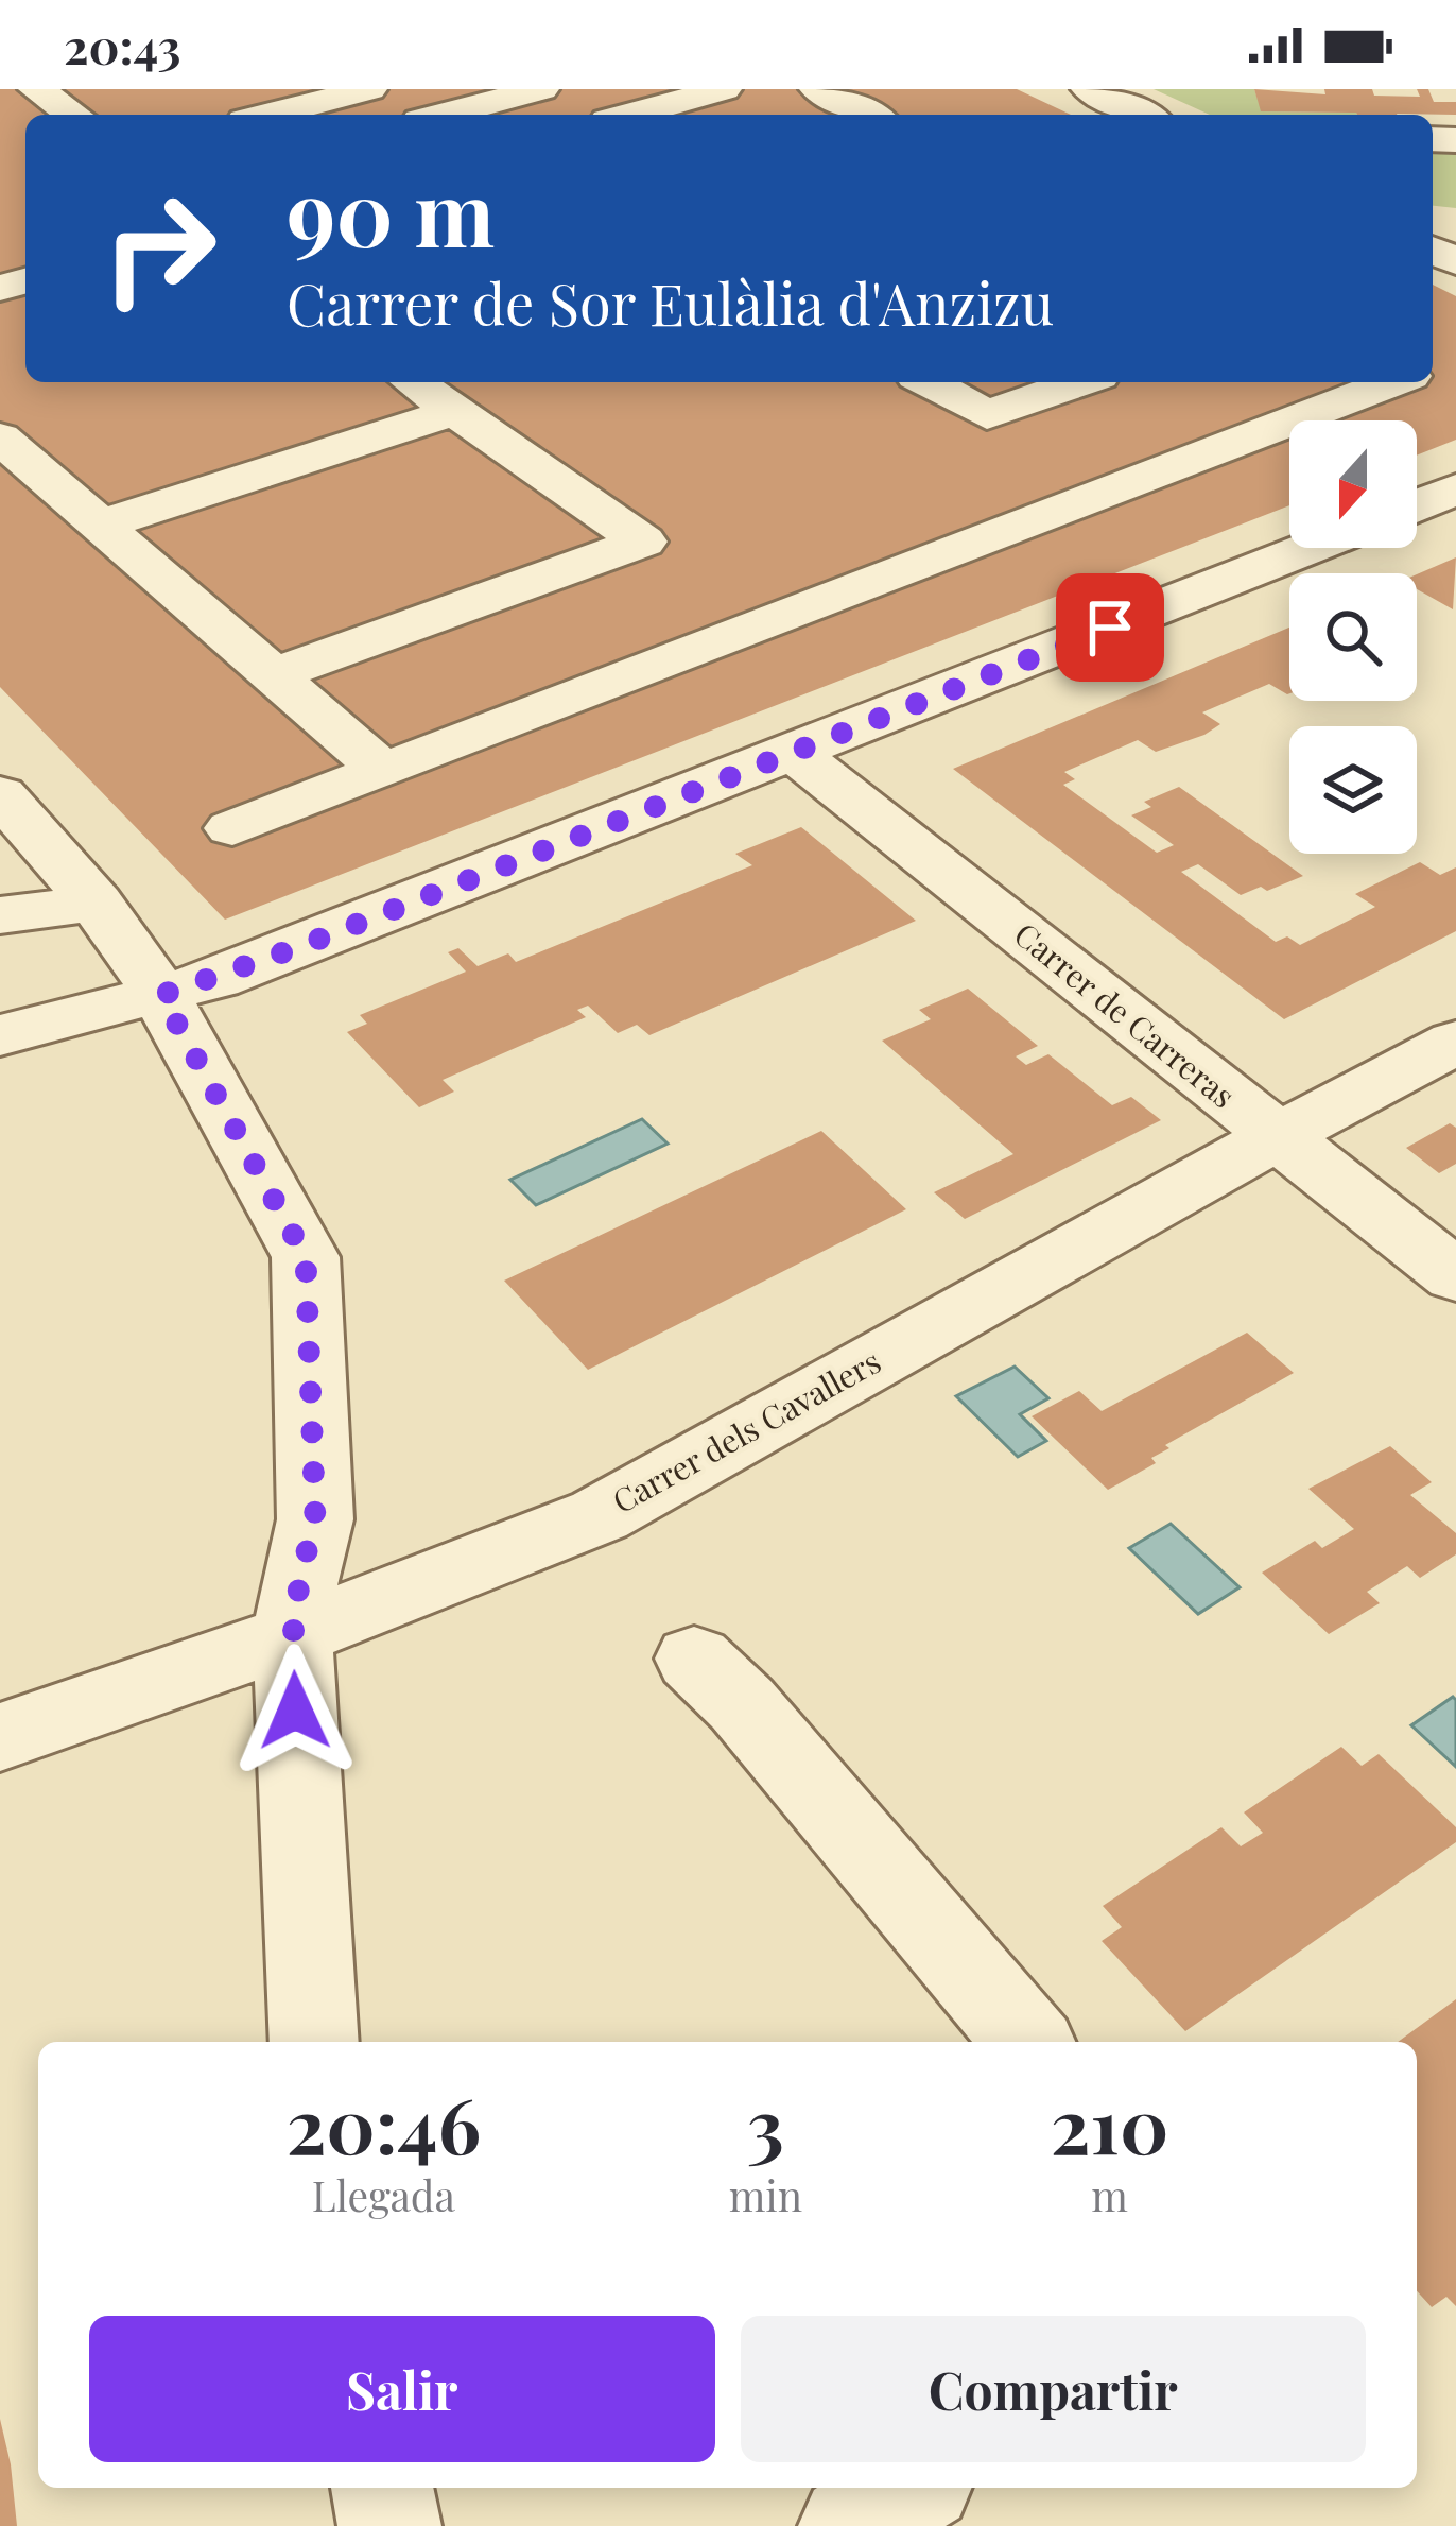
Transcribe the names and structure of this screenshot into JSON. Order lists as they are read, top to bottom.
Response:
{
  "streets": {
    "street": ["Carrer de Carreras", "Carrer dels Cavallers"]
  },
  "crossings": [
    ["Carrer de Carreras", "Carrer dels Cavallers"]
  ],
  "north": "bottom",
  "page": {
    "status": "20:43",
    "turn": ["90 m", "Carrer de Sor Eulàlia d'Anzizu"],
    "eta": [
      "20:46",
      "Llegada",
      "3",
      "min",
      "210",
      "m"
    ],
    "buttons": ["Salir", "Compartir"]
  }
}
